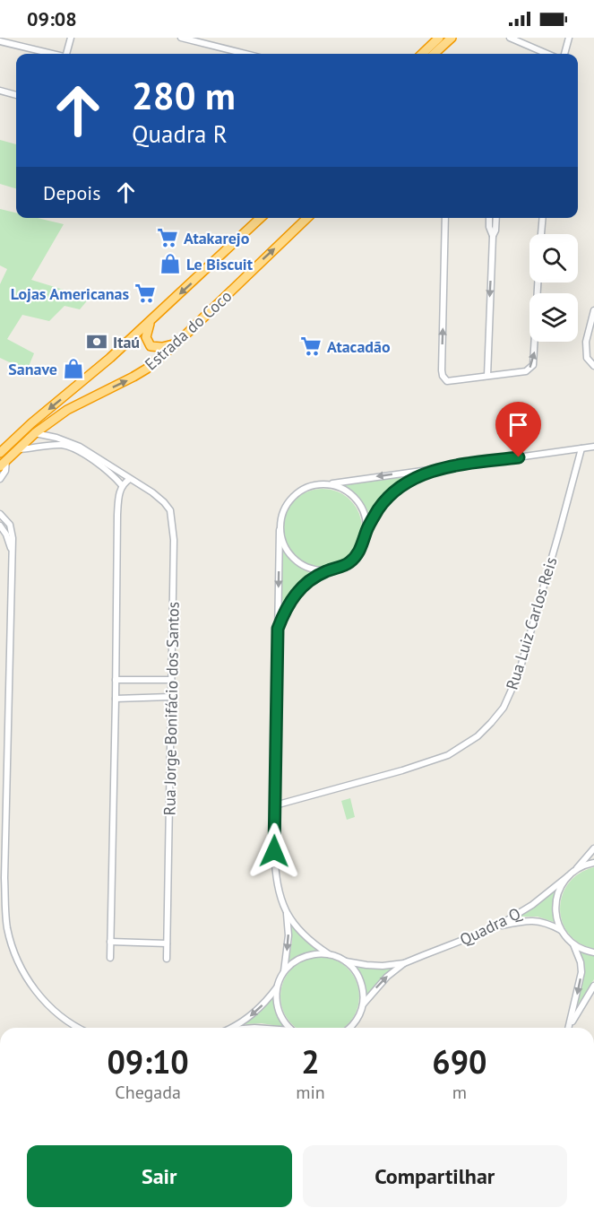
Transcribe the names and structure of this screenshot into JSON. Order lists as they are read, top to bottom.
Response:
{
  "streets": {
    "highway": ["Estrada do Coco"],
    "street": ["Rua Luiz Carlos Reis", "Rua Jorge Bonifácio dos Santos", "Quadra Q"]
  },
  "places": {
    "supermarket": ["Atakarejo", "Lojas Americanas", "Atacadão"],
    "shop": ["Le Biscuit", "Sanave"],
    "bank": ["Itaú"]
  },
  "page": {
    "status": "09:08",
    "turn": ["280 m", "Quadra R"],
    "then": "Depois",
    "eta": [
      "09:10",
      "Chegada",
      "2",
      "min",
      "690",
      "m"
    ],
    "buttons": ["Sair", "Compartilhar"]
  }
}
